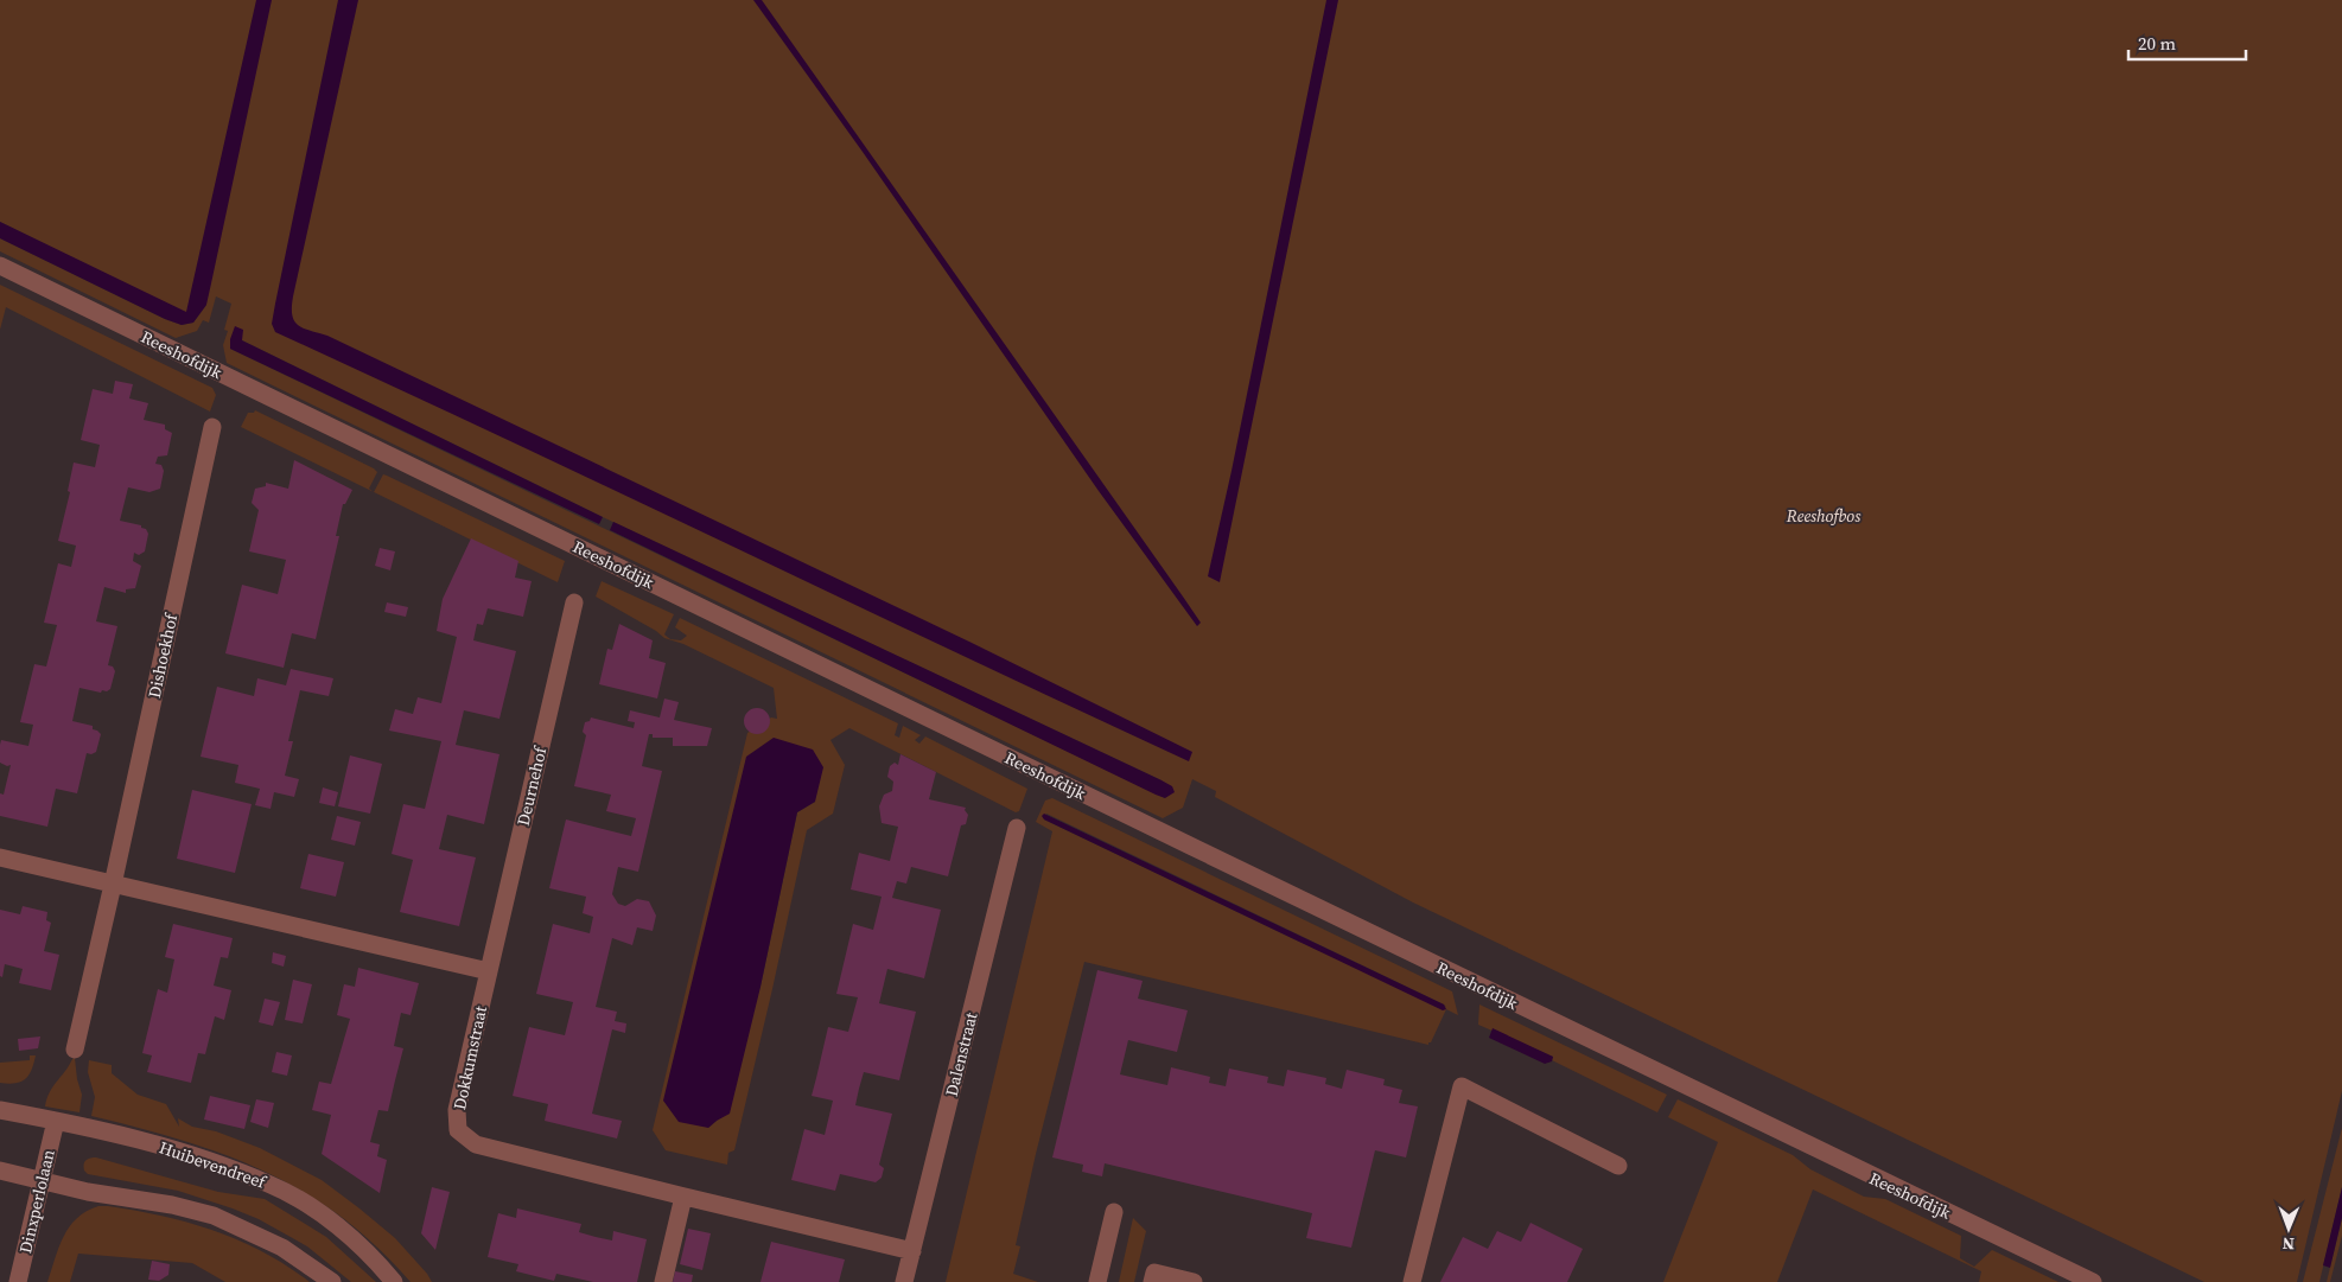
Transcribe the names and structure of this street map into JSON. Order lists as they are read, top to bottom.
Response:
{
  "streets": {
    "street": [
      "Reeshofdijk",
      "Dishoekhof",
      "Deurnehof",
      "Dalenstraat",
      "Dokkumstraat",
      "Huibevendreef",
      "Dinxperlolaan"
    ]
  },
  "crossings": [
    ["Deurnehof", "Dokkumstraat"],
    ["Dalenstraat", "Dokkumstraat"],
    ["Huibevendreef", "Dinxperlolaan"]
  ],
  "parks": ["Reeshofbos"],
  "scale_bar": "20 m",
  "north": "bottom"
}
